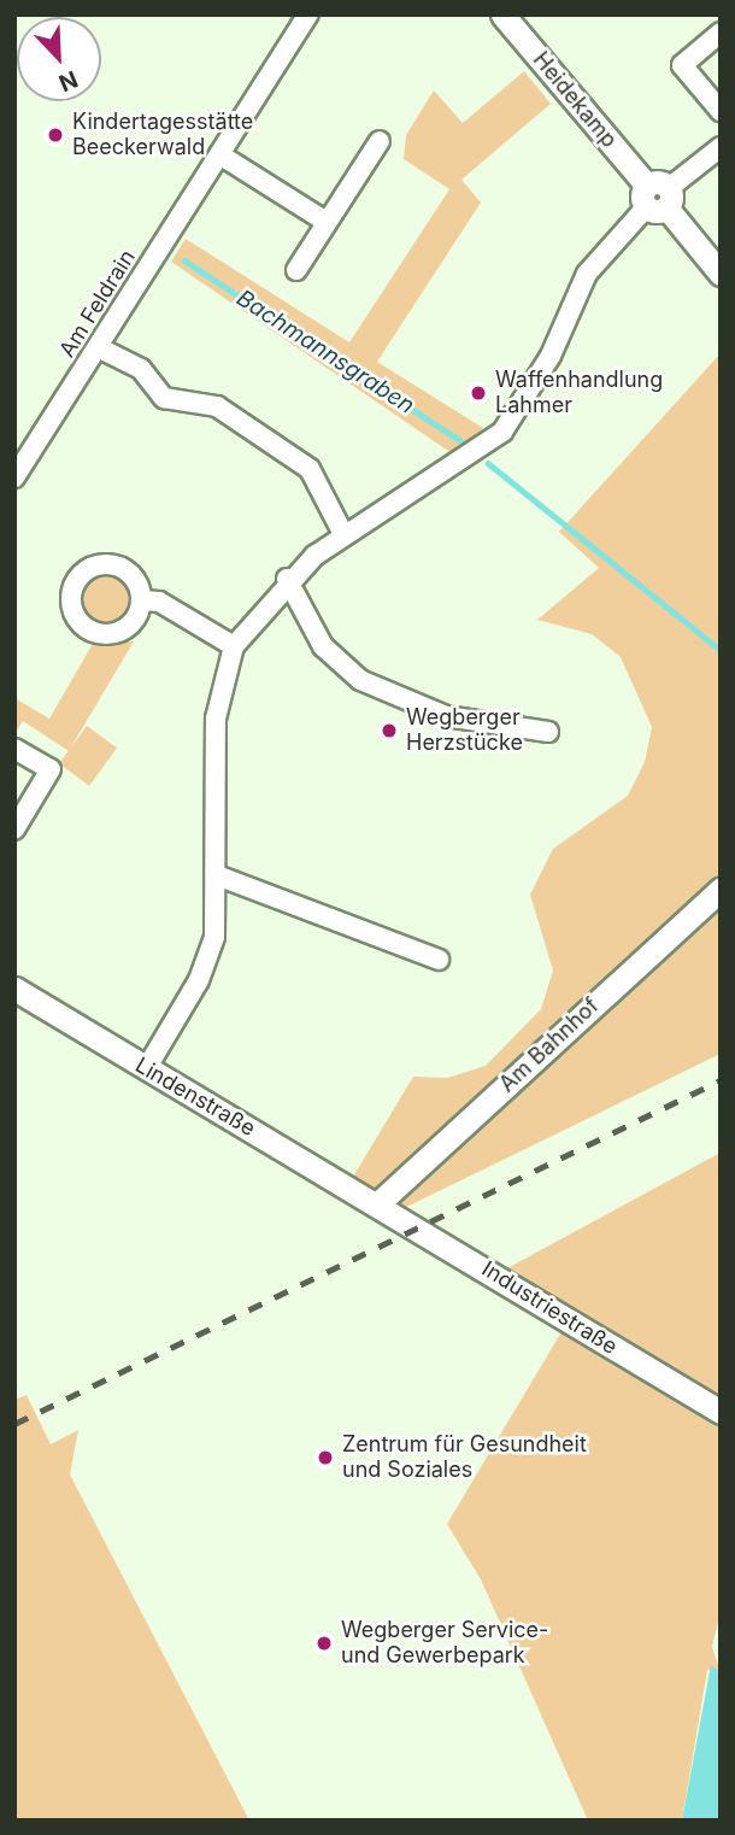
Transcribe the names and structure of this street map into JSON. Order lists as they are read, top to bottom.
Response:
{
  "streets": {
    "street": [
      "Heidekamp",
      "Am Feldrain",
      "Am Bahnhof",
      "Lindenstraße",
      "Industriestraße"
    ]
  },
  "crossings": [
    ["Am Bahnhof", "Lindenstraße"],
    ["Am Bahnhof", "Industriestraße"],
    ["Lindenstraße", "Industriestraße"]
  ],
  "water": ["Bachmannsgraben"],
  "places": [
    "Kindertagesstätte Beeckerwald",
    "Waffenhandlung Lahmer",
    "Wegberger Herzstücke",
    "Zentrum für Gesundheit und Soziales",
    "Wegberger Service- und Gewerbepark"
  ],
  "north": "bottom right"
}
